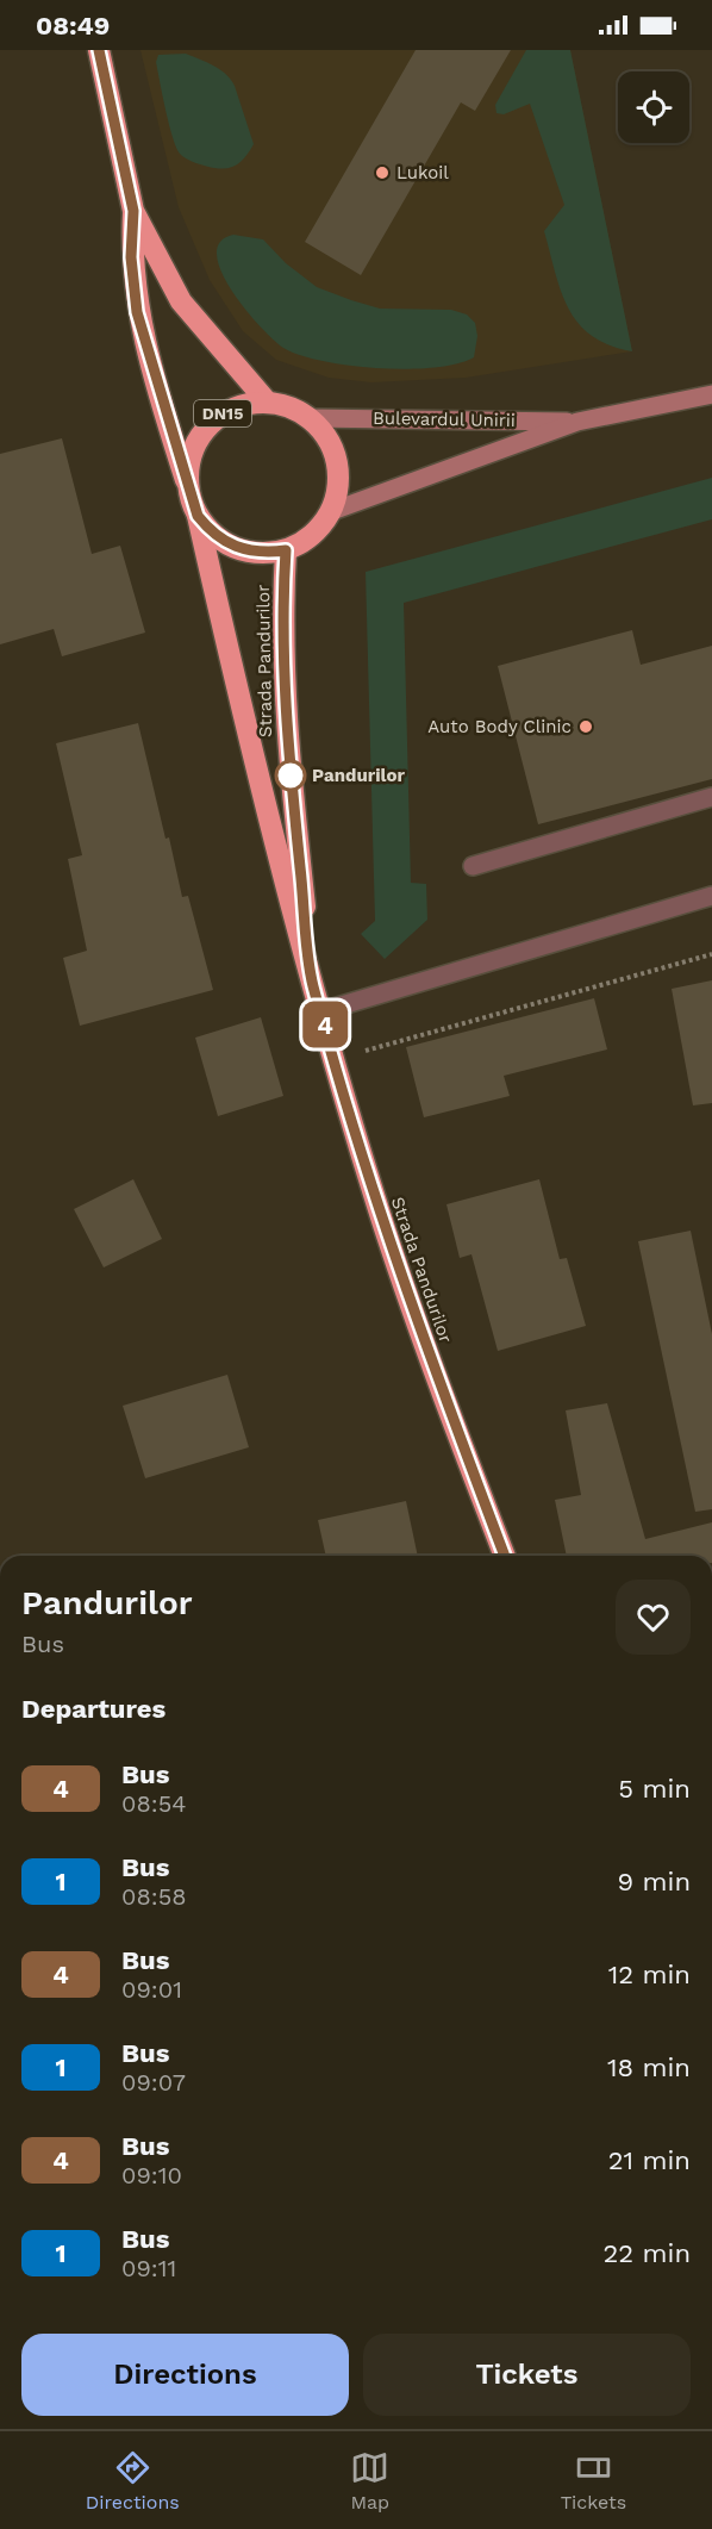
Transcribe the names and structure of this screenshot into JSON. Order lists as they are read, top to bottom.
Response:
{
  "streets": {
    "highway": ["DN15", "Strada Pandurilor"],
    "main road": ["Bulevardul Unirii"]
  },
  "crossings": [
    ["DN15", "Bulevardul Unirii"],
    ["DN15", "Strada Pandurilor"],
    ["Bulevardul Unirii", "Strada Pandurilor"]
  ],
  "places": ["Lukoil", "Auto Body Clinic", "Pandurilor"],
  "lines": ["bus line 4"],
  "page": {
    "status": "08:49",
    "on_map": "4",
    "heading": [
      ["Pandurilor", "Bus"],
      "Departures"
    ],
    "list": [
      {
        "mark": "4",
        "name": "Bus",
        "note": "08:54",
        "value": "5 min"
      },
      {
        "mark": "1",
        "name": "Bus",
        "note": "08:58",
        "value": "9 min"
      },
      {
        "mark": "4",
        "name": "Bus",
        "note": "09:01",
        "value": "12 min"
      },
      {
        "mark": "1",
        "name": "Bus",
        "note": "09:07",
        "value": "18 min"
      },
      {
        "mark": "4",
        "name": "Bus",
        "note": "09:10",
        "value": "21 min"
      },
      {
        "mark": "1",
        "name": "Bus",
        "note": "09:11",
        "value": "22 min"
      }
    ],
    "buttons": ["Directions", "Tickets"],
    "tabs": ["Directions", "Map", "Tickets"]
  }
}
